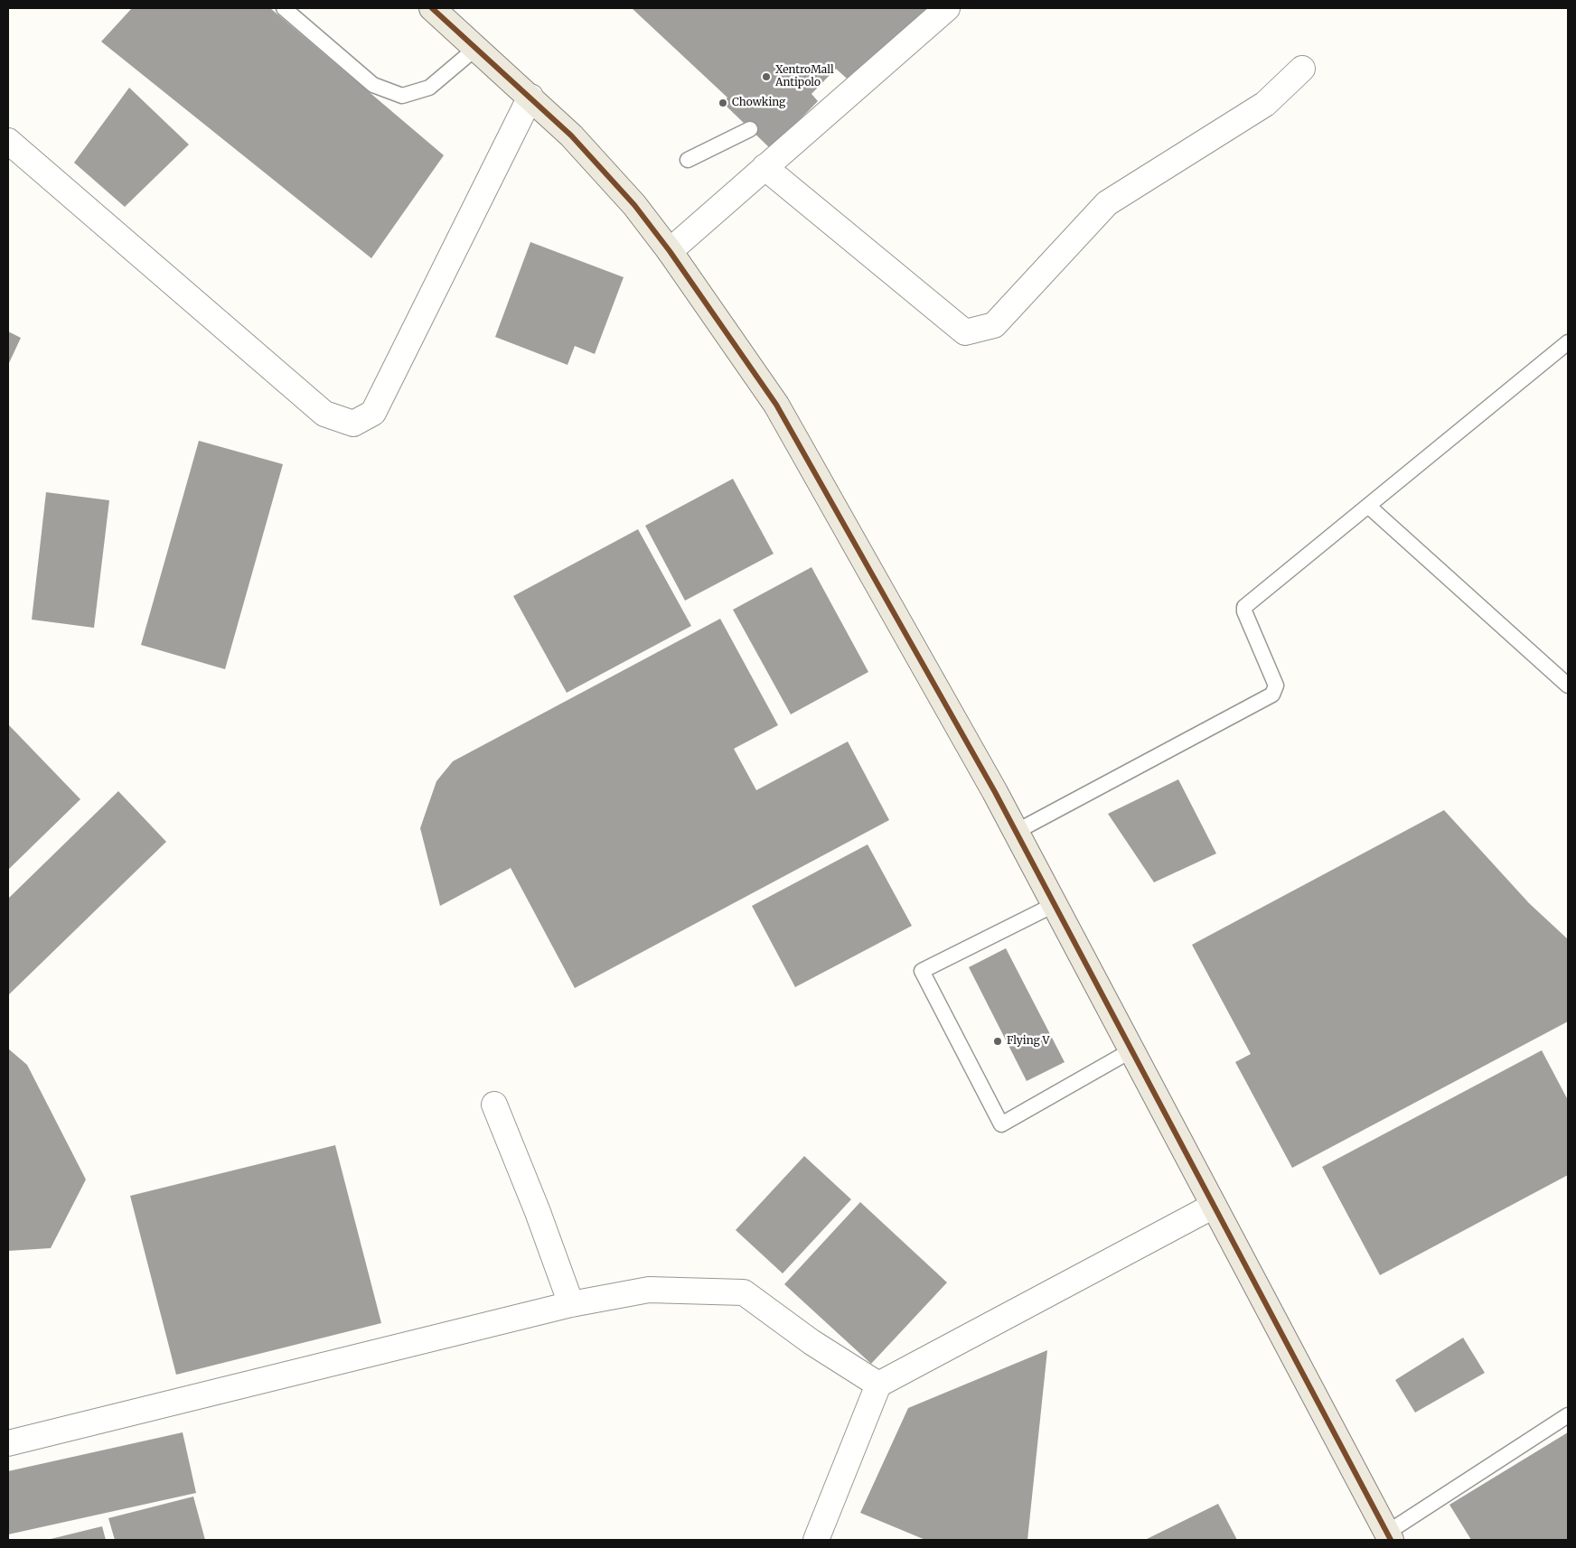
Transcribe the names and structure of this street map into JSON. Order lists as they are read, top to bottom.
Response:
{
  "places": ["XentroMall Antipolo", "Chowking", "Flying V"]
}
